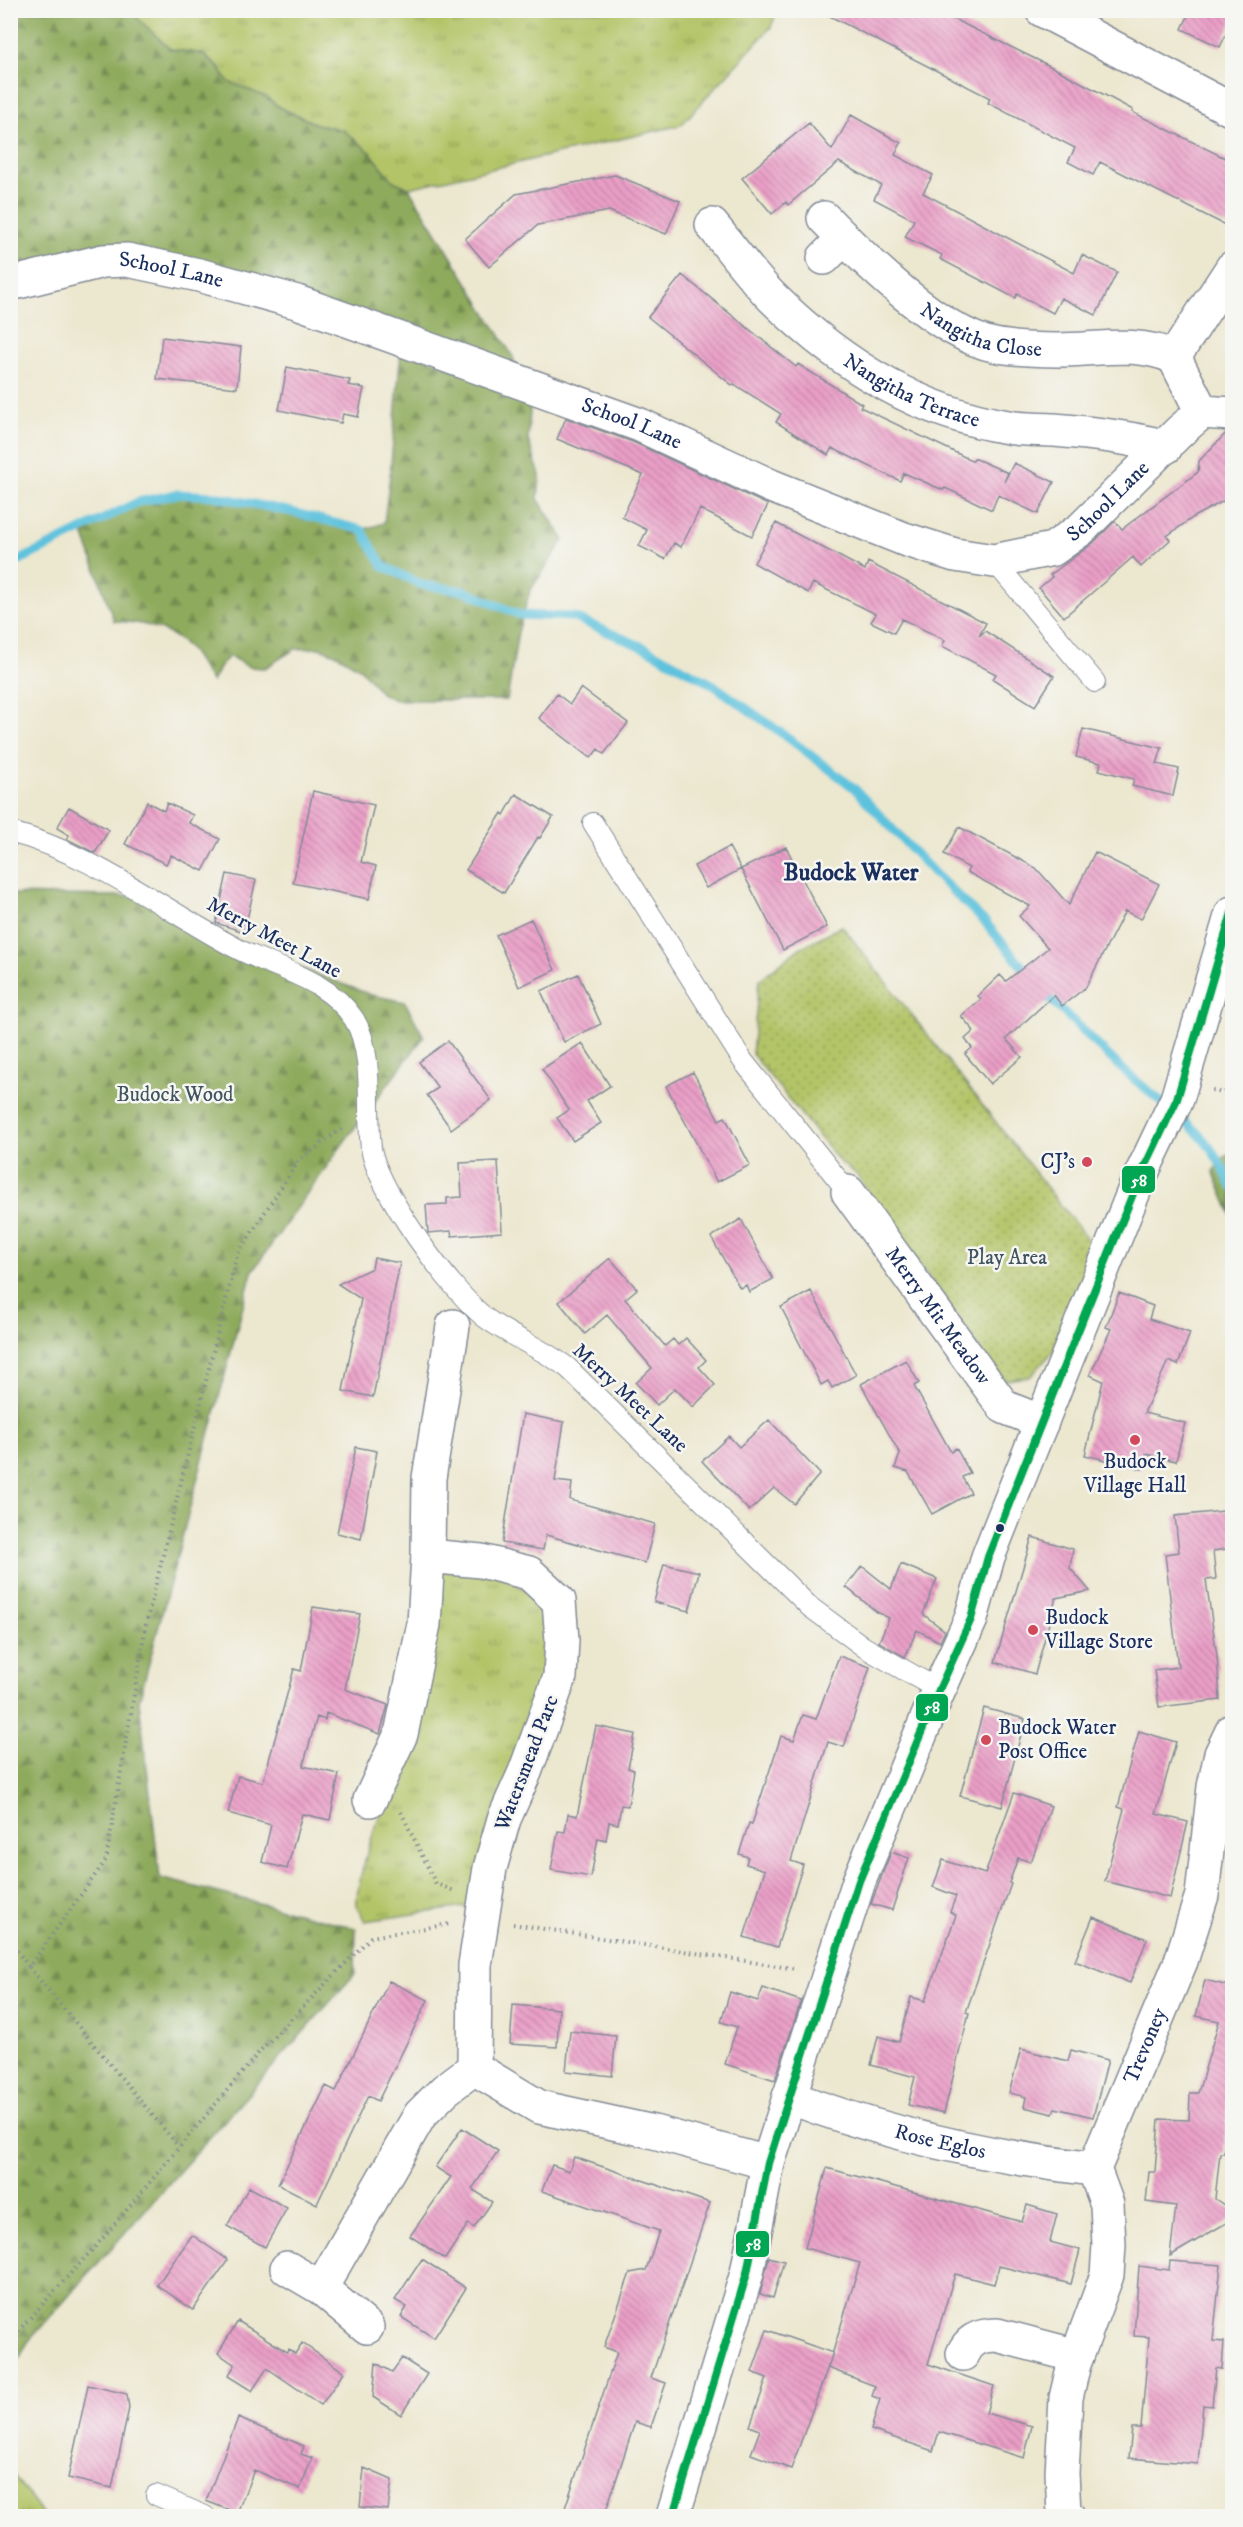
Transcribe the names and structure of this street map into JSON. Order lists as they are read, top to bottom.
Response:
{
  "streets": {
    "street": [
      "School Lane",
      "Nangitha Close",
      "Nangitha Terrace",
      "Merry Mit Meadow",
      "Watersmead Parc",
      "Trevoney",
      "Rose Eglos"
    ],
    "lane": ["Merry Meet Lane"]
  },
  "crossings": [
    ["School Lane", "Nangitha Terrace"],
    ["Trevoney", "Rose Eglos"]
  ],
  "districts": ["Budock Water"],
  "parks": ["Budock Wood", "Play Area"],
  "places": [
    "CJ's",
    "Budock Village Hall",
    "Budock Village Store",
    "Budock Water Post Office"
  ],
  "lines": ["transit line 58"]
}
